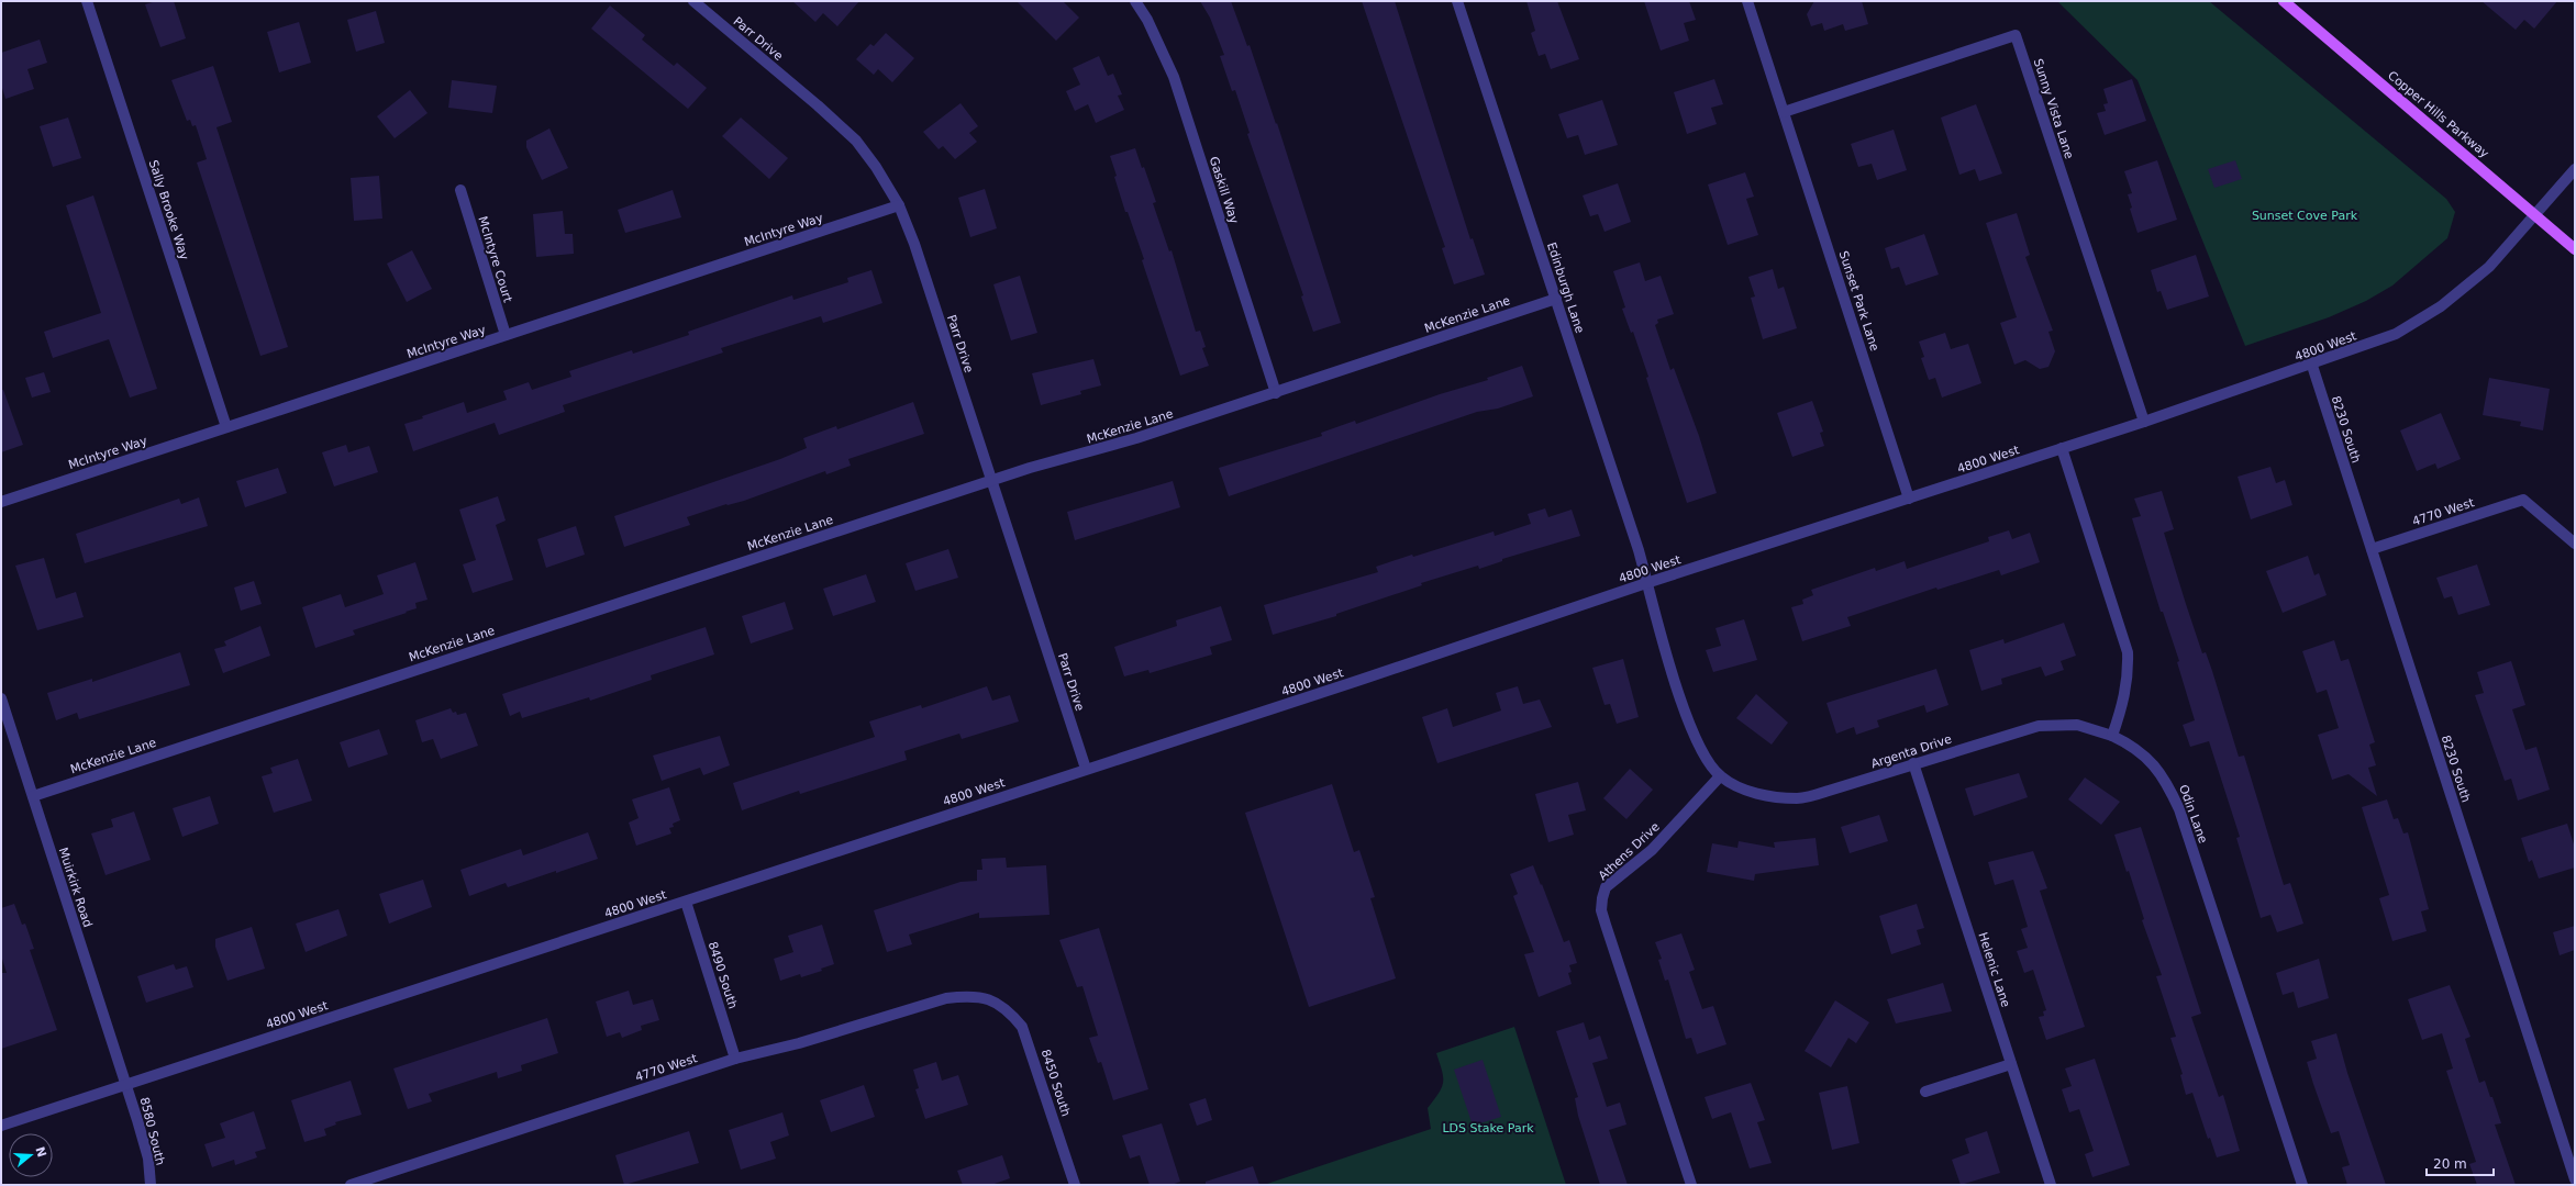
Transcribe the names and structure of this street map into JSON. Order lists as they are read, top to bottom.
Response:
{
  "streets": {
    "main road": ["Copper Hills Parkway"],
    "street": [
      "Parr Drive",
      "Sunny Vista Lane",
      "Gaskill Way",
      "Sally Brooke Way",
      "McIntyre Way",
      "McIntyre Court",
      "Edinburgh Lane",
      "Sunset Park Lane",
      "McKenzie Lane",
      "4800 West",
      "8230 South",
      "4770 West",
      "Argenta Drive",
      "Odin Lane",
      "Athens Drive",
      "Muirkirk Road",
      "Helenic Lane",
      "8490 South",
      "8450 South",
      "8580 South"
    ]
  },
  "crossings": [
    ["Parr Drive", "McIntyre Way"],
    ["Parr Drive", "McKenzie Lane"],
    ["Parr Drive", "4800 West"],
    ["Sunny Vista Lane", "Sunset Park Lane"],
    ["Sunny Vista Lane", "4800 West"],
    ["Copper Hills Parkway", "4800 West"],
    ["Gaskill Way", "McKenzie Lane"],
    ["Sally Brooke Way", "McIntyre Way"],
    ["McIntyre Way", "McIntyre Court"],
    ["Edinburgh Lane", "McKenzie Lane"],
    ["Edinburgh Lane", "4800 West"],
    ["Sunset Park Lane", "4800 West"],
    ["McKenzie Lane", "Muirkirk Road"],
    ["4800 West", "8230 South"],
    ["4800 West", "Muirkirk Road"],
    ["4800 West", "8490 South"],
    ["4800 West", "8580 South"],
    ["8230 South", "4770 West"],
    ["4770 West", "8490 South"],
    ["4770 West", "8450 South"],
    ["Argenta Drive", "Odin Lane"],
    ["Argenta Drive", "Athens Drive"],
    ["Argenta Drive", "Helenic Lane"],
    ["Muirkirk Road", "8580 South"]
  ],
  "parks": ["Sunset Cove Park", "LDS Stake Park"],
  "scale_bar": "20 m",
  "north": "right"
}
